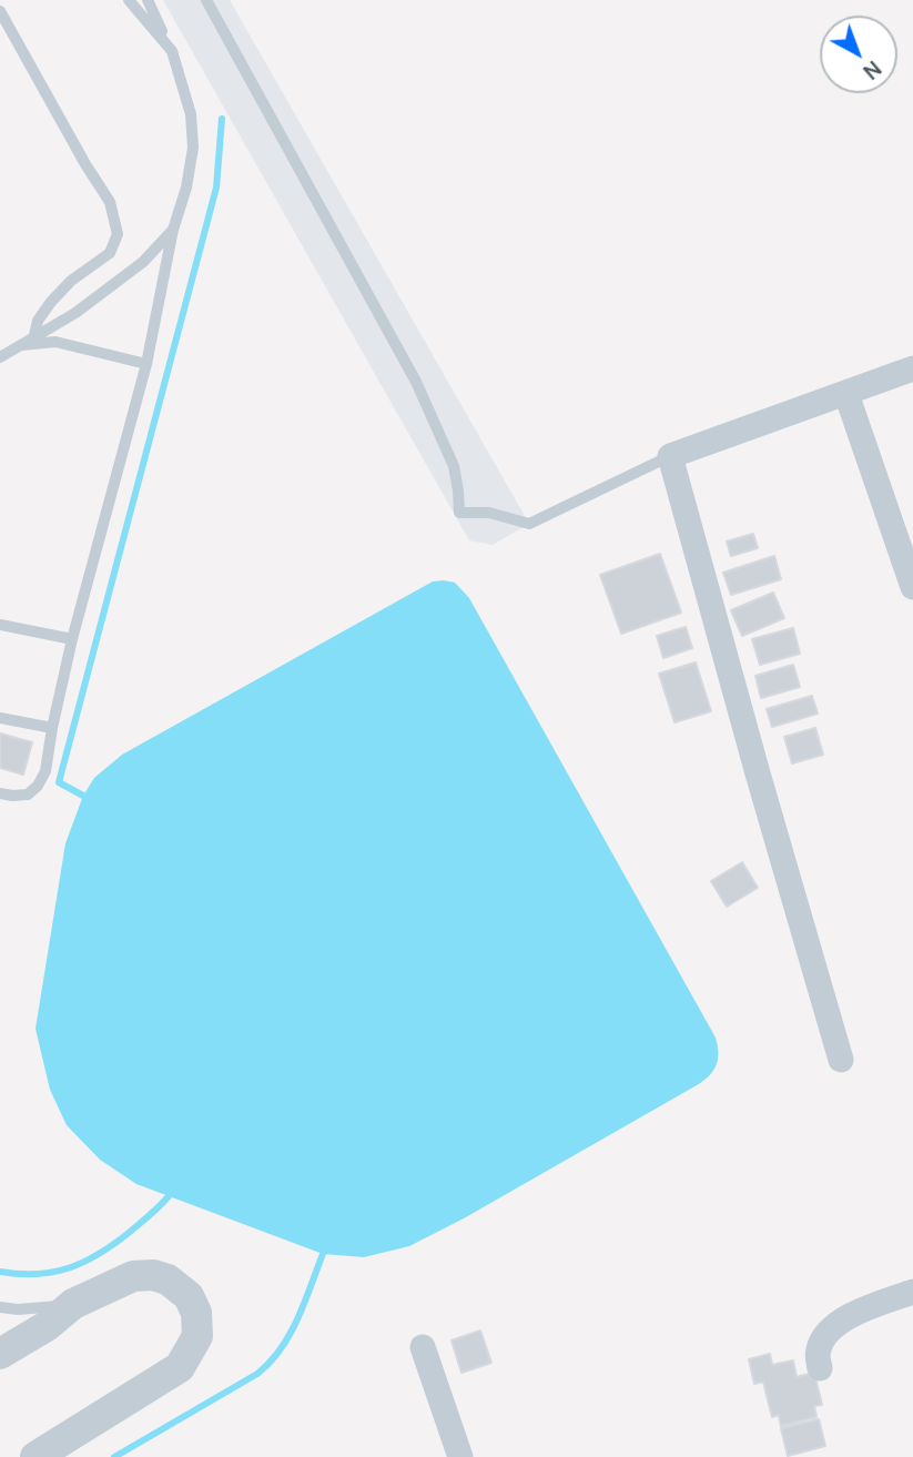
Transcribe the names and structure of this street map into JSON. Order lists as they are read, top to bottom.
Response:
{
  "north": "bottom right"
}
